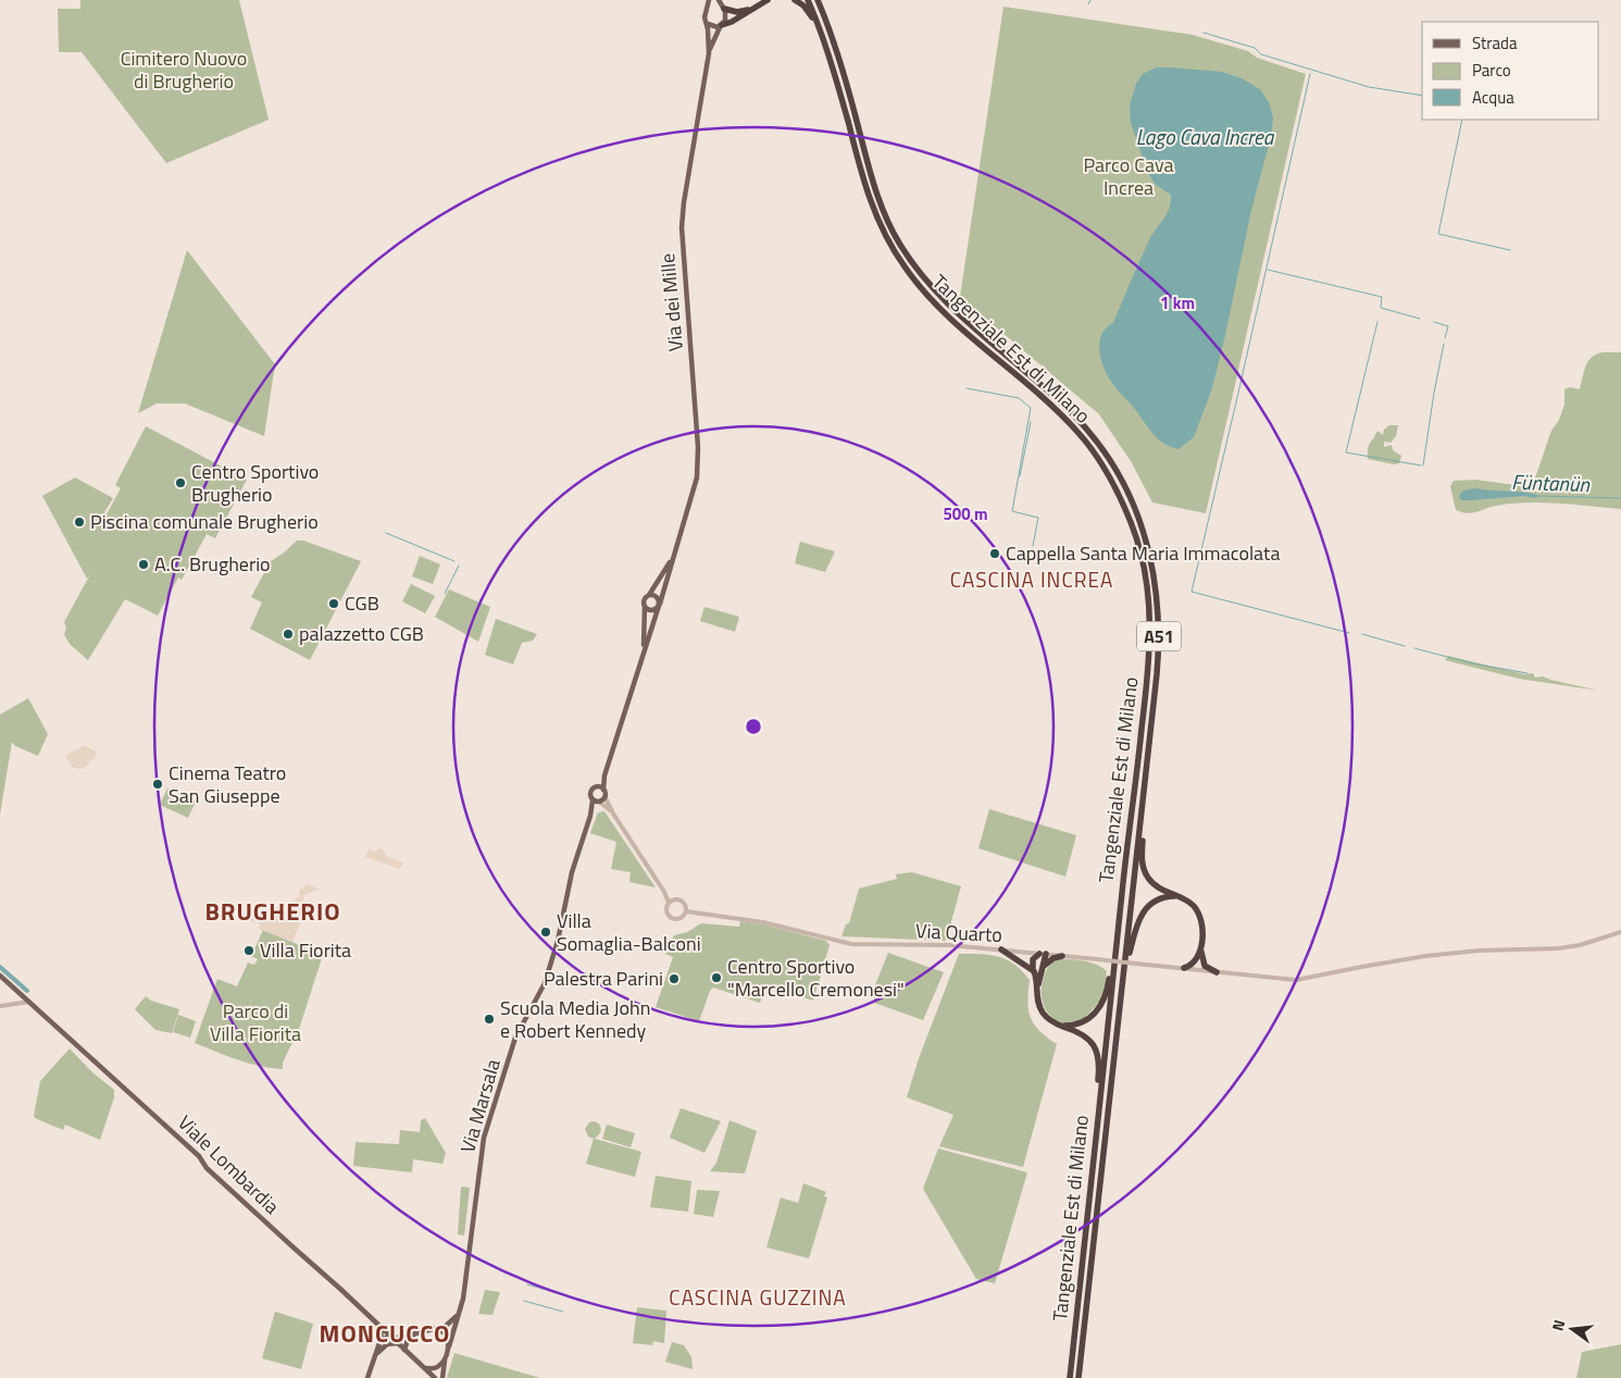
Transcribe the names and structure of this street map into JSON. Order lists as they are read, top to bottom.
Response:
{
  "streets": {
    "highway": ["Tangenziale Est di Milano", "A51"],
    "main road": ["Via dei Mille", "Via Marsala", "Viale Lombardia"],
    "street": ["Via Quarto"]
  },
  "crossings": [
    ["Via dei Mille", "Via Marsala"],
    ["Via Marsala", "Viale Lombardia"]
  ],
  "districts": [
    "CASCINA INCREA",
    "BRUGHERIO",
    "CASCINA GUZZINA",
    "MONCUCCO"
  ],
  "water": ["Lago Cava Increa", "Füntanün"],
  "parks": ["Cimitero Nuovo di Brugherio", "Parco Cava Increa", "Parco di Villa Fiorita"],
  "places": [
    "Centro Sportivo Brugherio",
    "Piscina comunale Brugherio",
    "Cappella Santa Maria Immacolata",
    "A.C. Brugherio",
    "CGB",
    "palazzetto CGB",
    "Cinema Teatro San Giuseppe",
    "Villa Somaglia-Balconi",
    "Villa Fiorita",
    "Centro Sportivo \"Marcello Cremonesi\"",
    "Palestra Parini",
    "Scuola Media John e Robert Kennedy"
  ],
  "legend": ["Strada", "Parco", "Acqua"],
  "north": "left",
  "rings": ["1 km", "500 m"]
}
